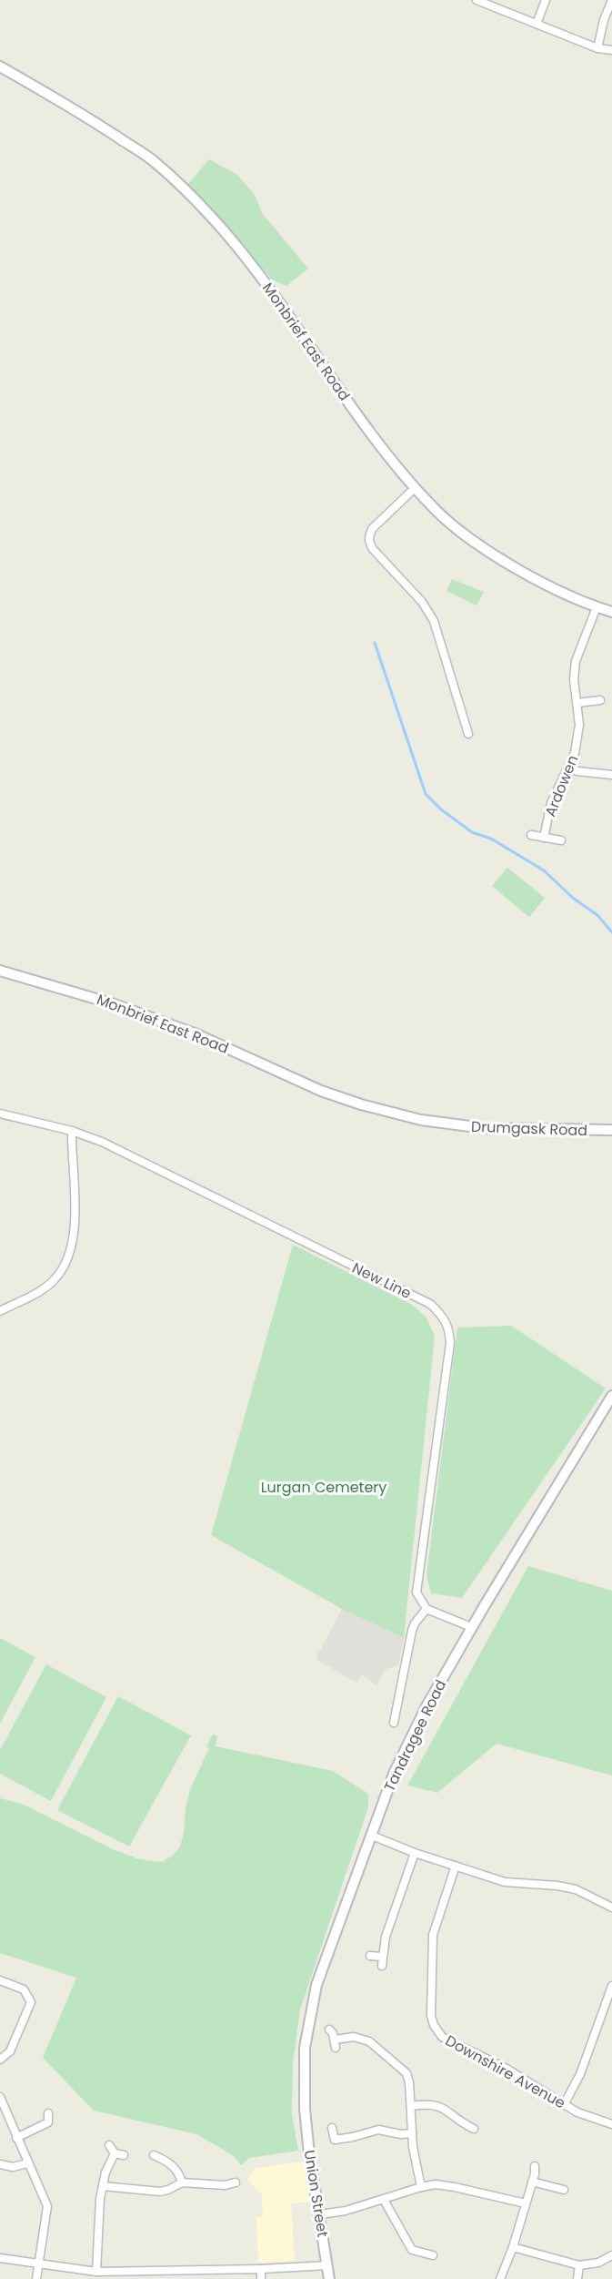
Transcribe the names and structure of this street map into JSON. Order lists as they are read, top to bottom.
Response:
{
  "streets": {
    "street": [
      "Monbrief East Road",
      "Ardowen",
      "Drumgask Road",
      "New Line",
      "Tandragee Road",
      "Downshire Avenue",
      "Union Street"
    ]
  },
  "crossings": [
    ["Monbrief East Road", "Ardowen"],
    ["Monbrief East Road", "Drumgask Road"],
    ["Tandragee Road", "Union Street"]
  ],
  "parks": ["Lurgan Cemetery"]
}
